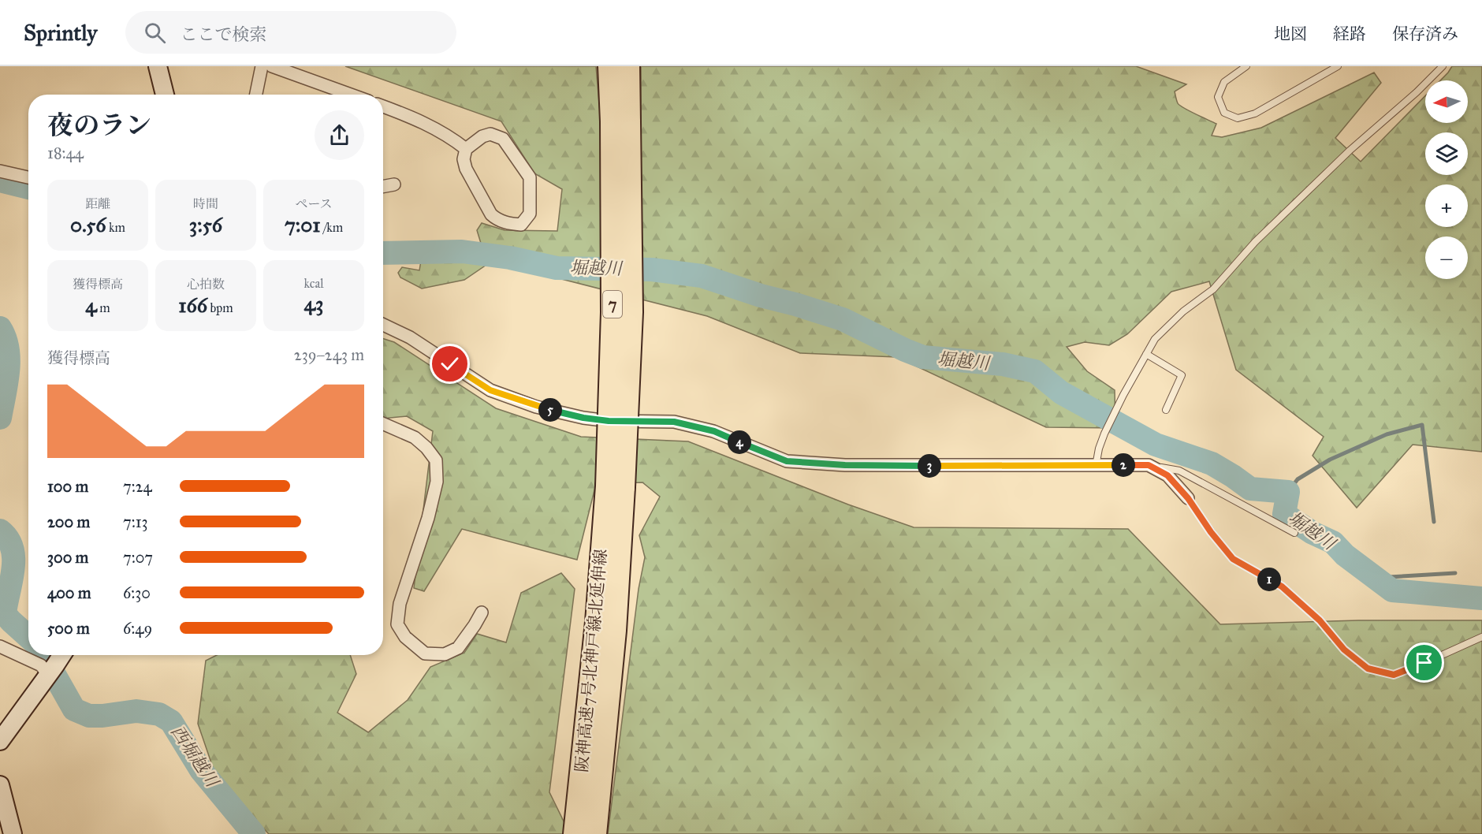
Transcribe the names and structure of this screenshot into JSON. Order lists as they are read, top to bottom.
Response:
{
  "streets": {
    "highway": ["7", "阪神高速7号北神戸線北延伸線"]
  },
  "crossings": [
    ["7", "阪神高速7号北神戸線北延伸線"]
  ],
  "water": ["堀越川", "西堀越川"],
  "north": "left",
  "page": {
    "header": "Sprintly",
    "search": "ここで検索",
    "nav": ["地図", "経路", "保存済み"],
    "map_buttons": ["+", "−"],
    "heading": ["夜のラン", "18:44"],
    "stats": [
      ["距離", "0.56 km"],
      ["時間", "3:56"],
      ["ペース", "7:01 /km"],
      ["獲得標高", "4 m"],
      ["心拍数", "166 bpm"],
      ["kcal", "43"]
    ],
    "chart": ["獲得標高", "239–243 m"],
    "pins": [
      "5",
      "4",
      "2",
      "3",
      "1"
    ],
    "list": [
      {
        "name": "100 m",
        "note": "7:24"
      },
      {
        "name": "200 m",
        "note": "7:13"
      },
      {
        "name": "300 m",
        "note": "7:07"
      },
      {
        "name": "400 m",
        "note": "6:30"
      },
      {
        "name": "500 m",
        "note": "6:49"
      }
    ]
  }
}
